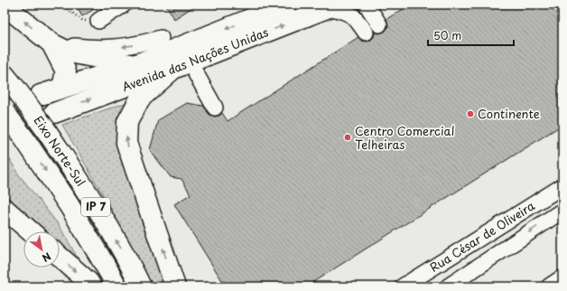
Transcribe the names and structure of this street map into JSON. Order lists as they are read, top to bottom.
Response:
{
  "streets": {
    "main road": ["Avenida das Nações Unidas", "Eixo Norte-Sul", "IP 7"],
    "street": ["Rua César de Oliveira"]
  },
  "crossings": [
    ["Avenida das Nações Unidas", "Eixo Norte-Sul"]
  ],
  "places": ["Continente", "Centro Comercial Telheiras"],
  "scale_bar": "50 m",
  "north": "bottom right"
}
